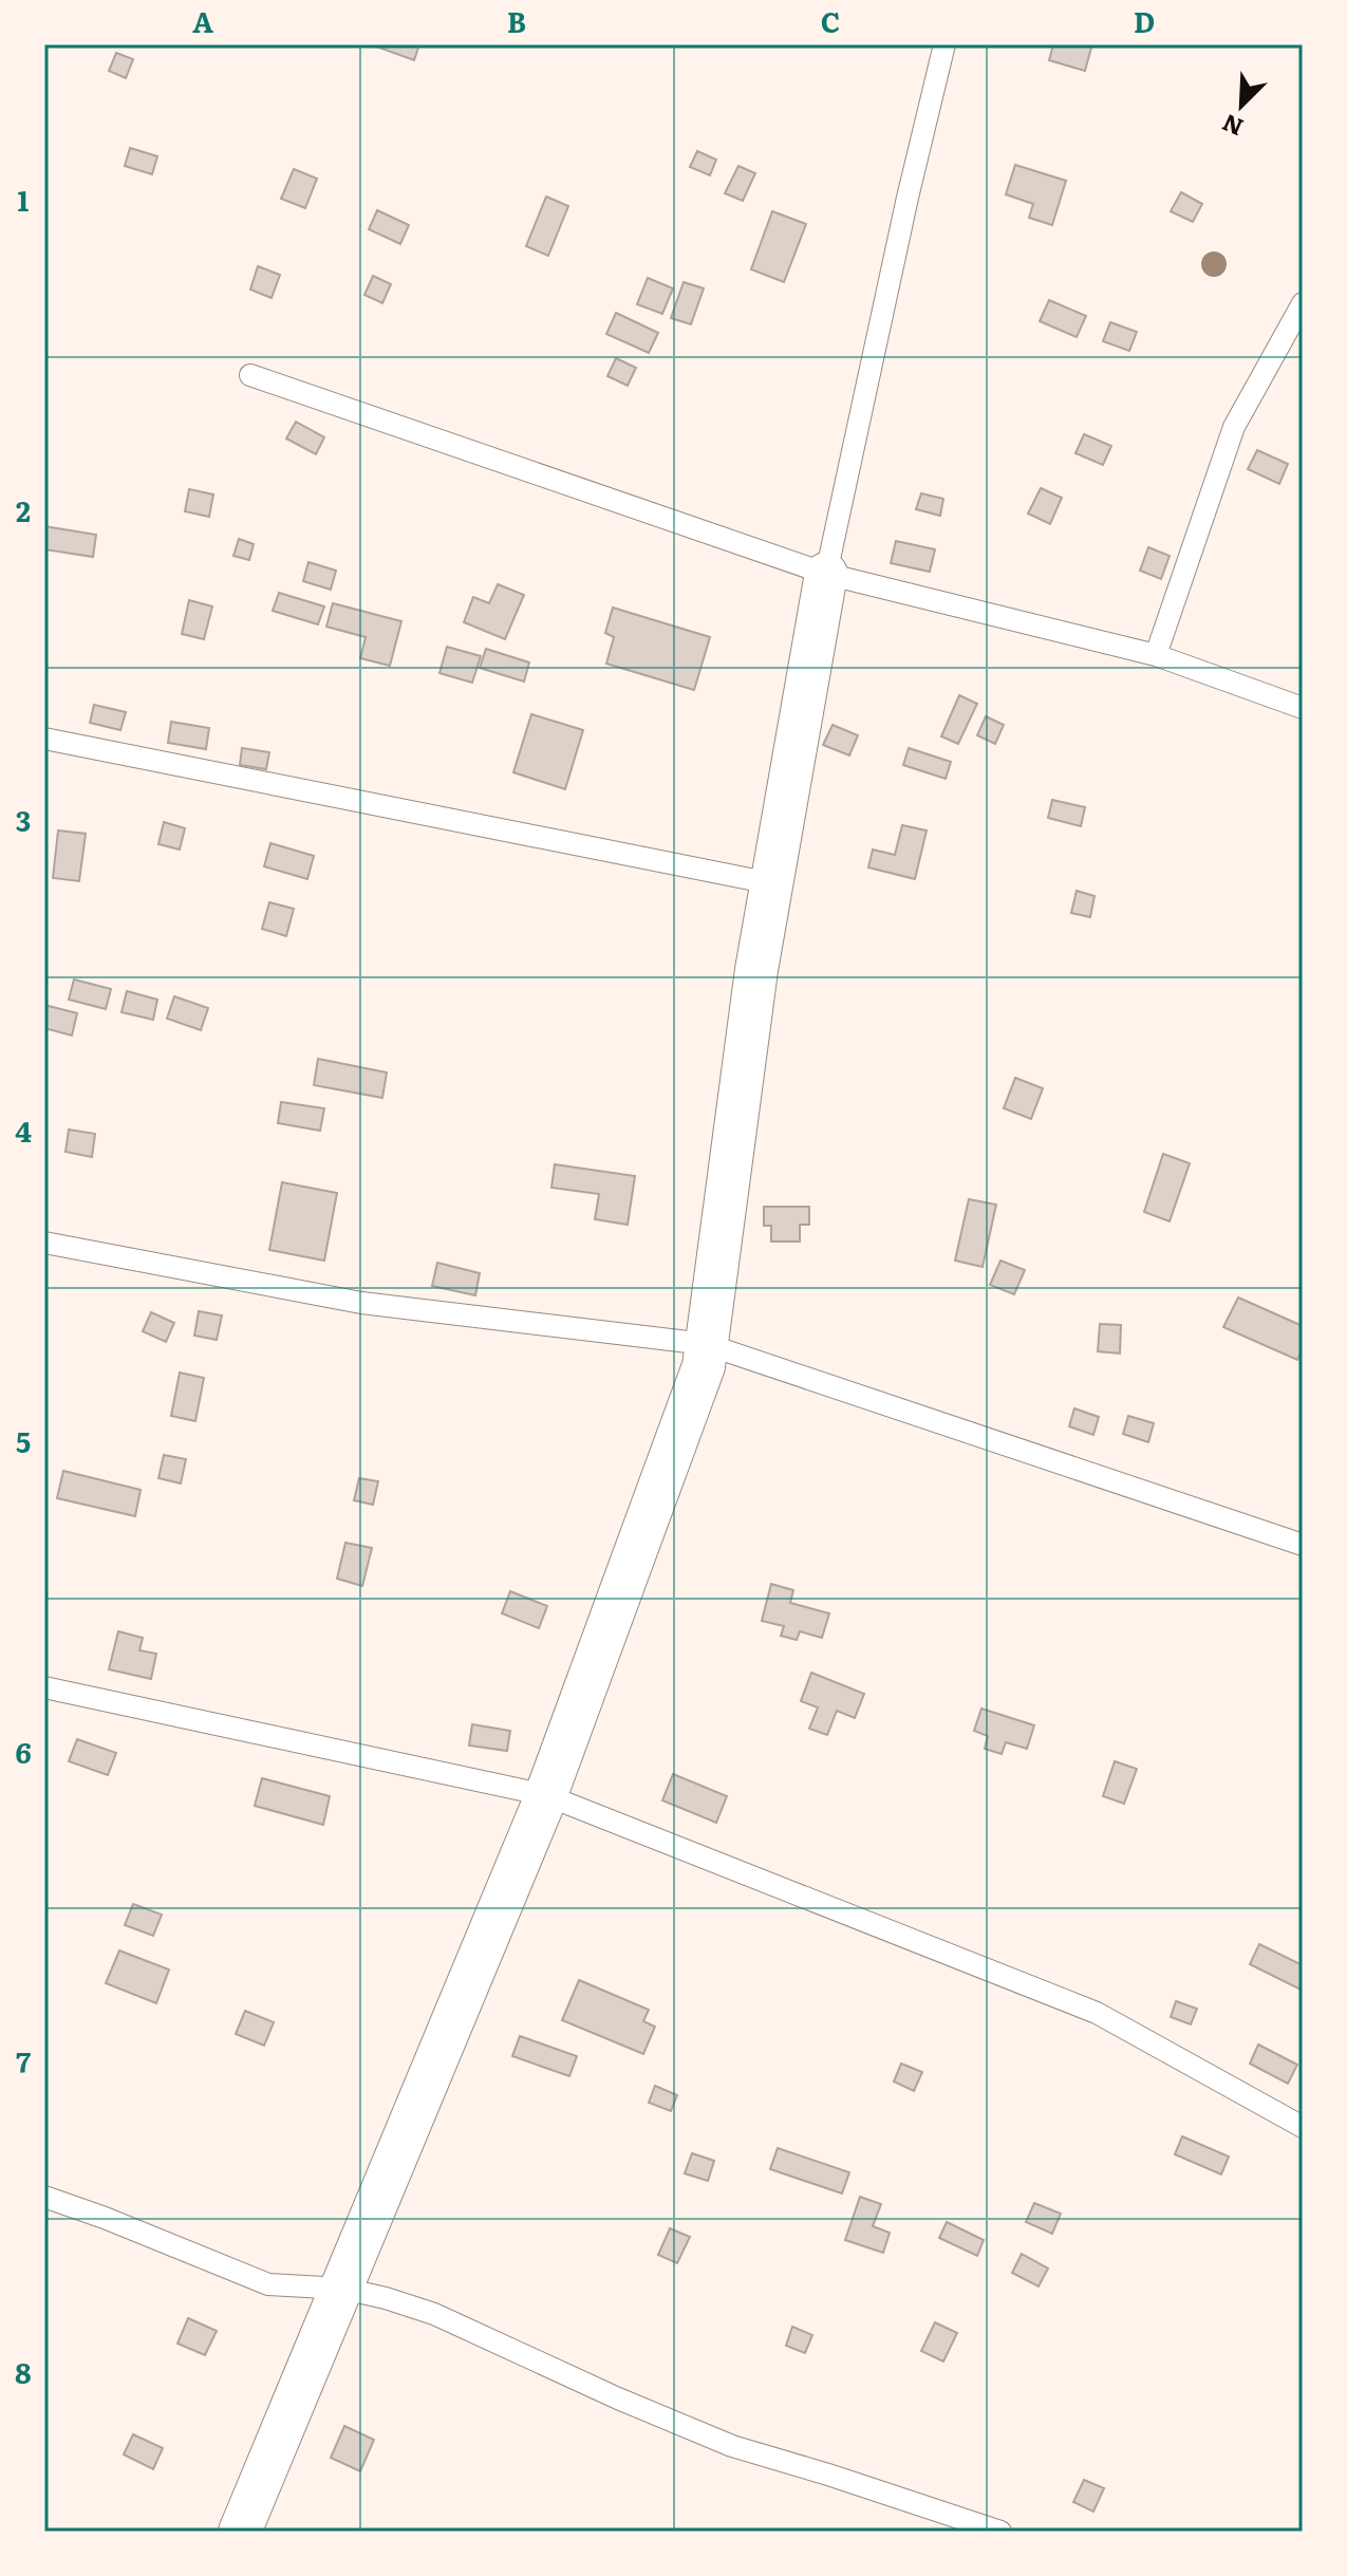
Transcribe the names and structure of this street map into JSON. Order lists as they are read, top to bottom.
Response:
{
  "north": "bottom left",
  "grid": {
    "columns": [
      "A",
      "B",
      "C",
      "D"
    ],
    "rows": [
      "1",
      "2",
      "3",
      "4",
      "5",
      "6",
      "7",
      "8"
    ]
  }
}
